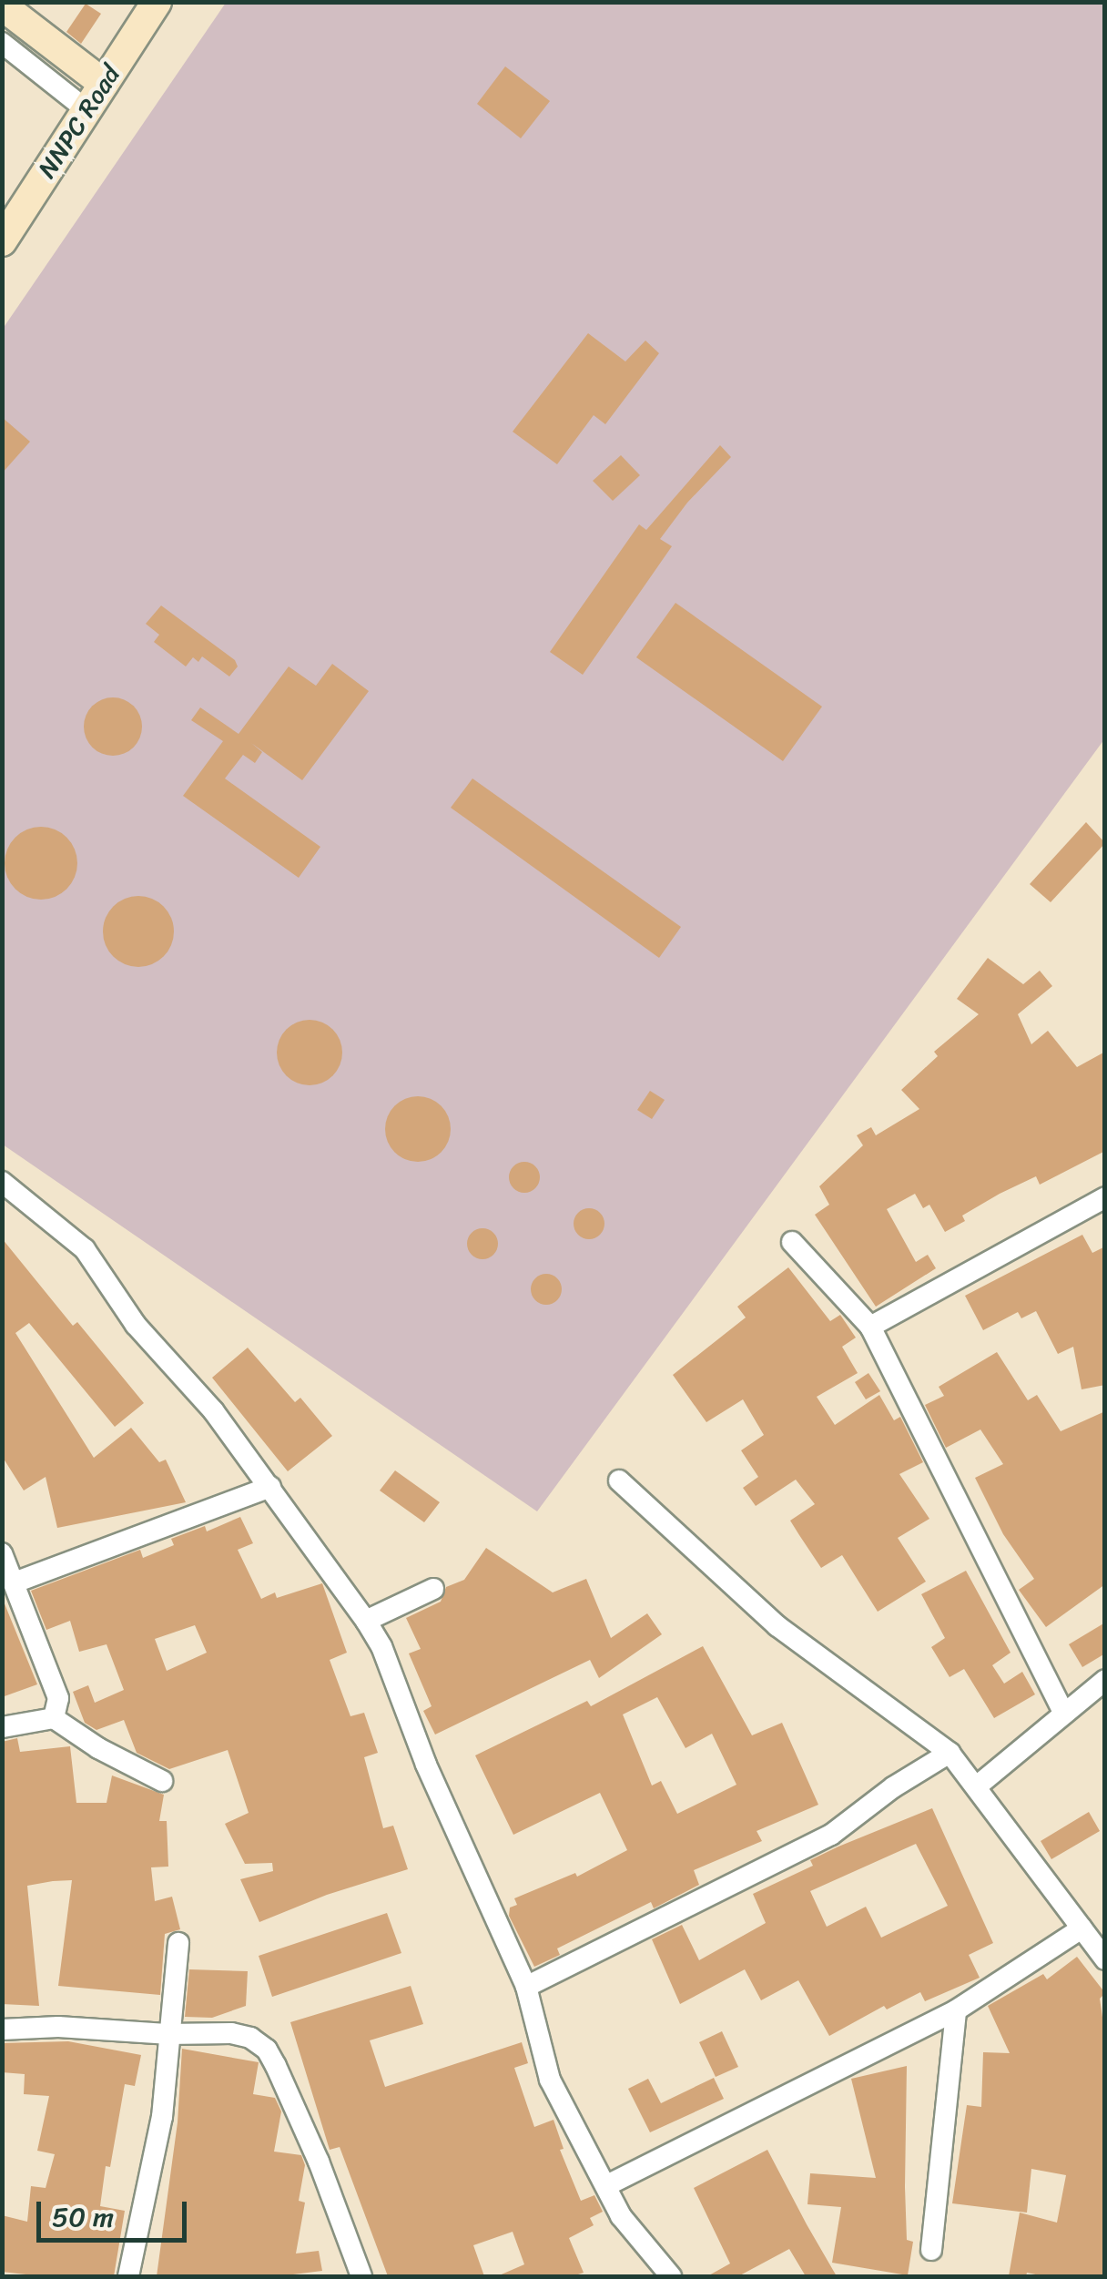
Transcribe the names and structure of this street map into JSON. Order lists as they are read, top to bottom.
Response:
{
  "streets": {
    "street": ["NNPC Road"]
  },
  "scale_bar": "50 m"
}
